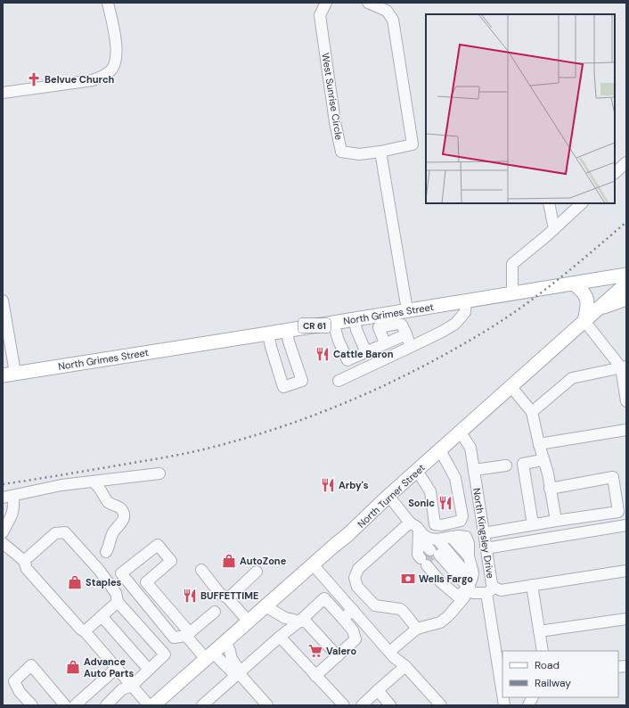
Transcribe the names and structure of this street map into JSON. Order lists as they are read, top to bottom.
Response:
{
  "streets": {
    "main road": ["North Grimes Street", "CR 61", "North Turner Street"],
    "street": ["West Sunrise Circle", "North Kingsley Drive"]
  },
  "crossings": [
    ["North Turner Street", "North Kingsley Drive"]
  ],
  "places": {
    "church": ["Belvue Church"],
    "restaurant": [
      "Cattle Baron",
      "Arby's",
      "Sonic",
      "BUFFETTIME"
    ],
    "shop": ["AutoZone", "Staples", "Advance Auto Parts"],
    "bank": ["Wells Fargo"],
    "supermarket": ["Valero"]
  },
  "legend": ["Road", "Railway"]
}
